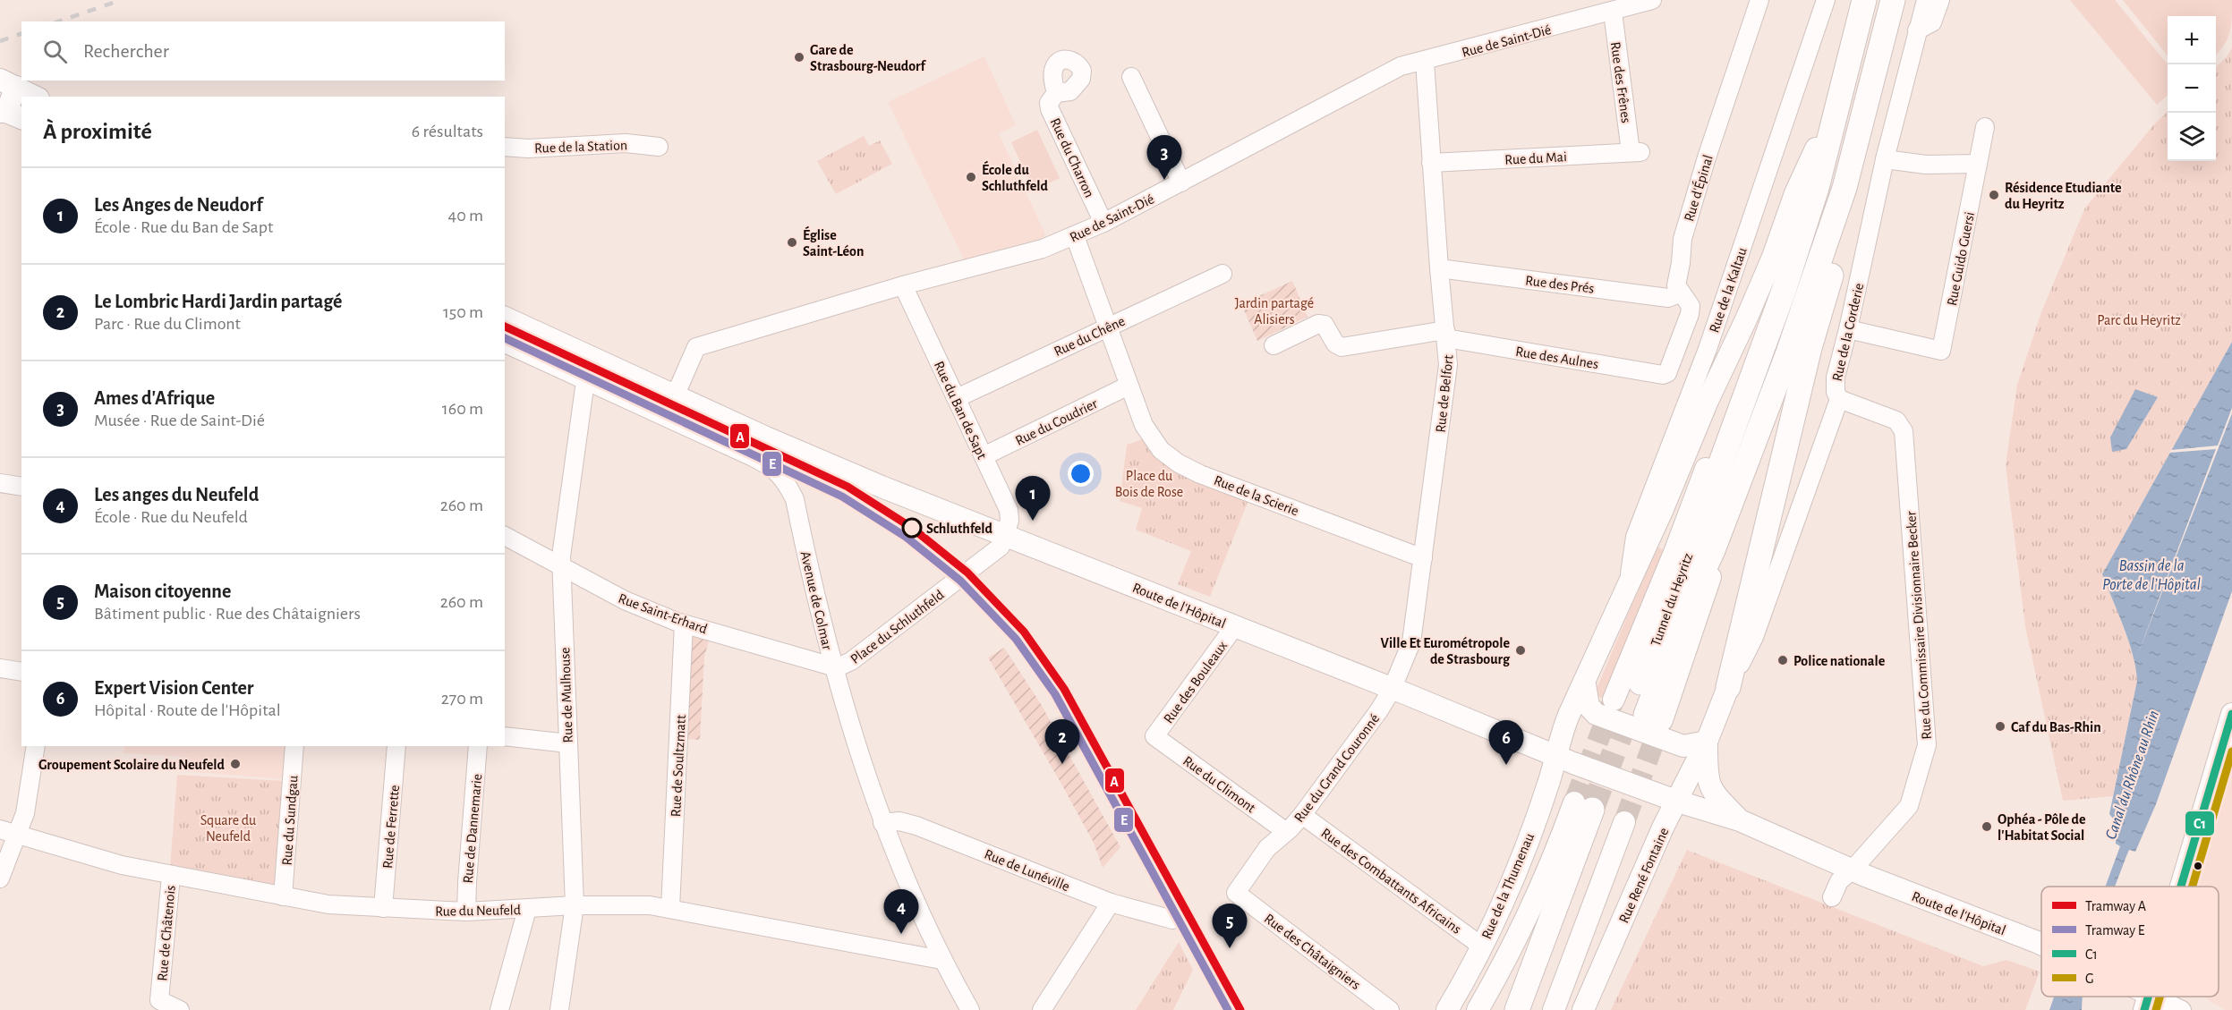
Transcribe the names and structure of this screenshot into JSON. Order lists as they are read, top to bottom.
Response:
{
  "streets": {
    "highway": ["Tunnel du Heyritz"],
    "main road": [
      "Rue de la Corderie",
      "Route de l'Hôpital",
      "Rue René Fontaine",
      "Rue de la Thumenau"
    ],
    "street": [
      "Rue de Saint-Dié",
      "Rue des Frênes",
      "Rue de la Station",
      "Rue du Charron",
      "Rue du Mai",
      "Rue d'Épinal",
      "Rue Guido Guersi",
      "Rue des Prés",
      "Rue de la Kaltau",
      "Rue du Chêne",
      "Rue des Aulnes",
      "Rue de Belfort",
      "Rue du Ban de Sapt",
      "Rue du Coudrier",
      "Rue de la Scierie",
      "Avenue de Colmar",
      "Rue Saint-Erhard",
      "Rue du Commissaire Divisionnaire Becker",
      "Place du Schluthfeld",
      "Rue des Bouleaux",
      "Rue de Mulhouse",
      "Rue de Soultzmatt",
      "Rue du Grand Couronné",
      "Rue du Climont",
      "Rue du Sundgau",
      "Rue de Ferrette",
      "Rue de Dannemarie",
      "Rue de Lunéville",
      "Rue des Combattants Africains",
      "Rue du Neufeld",
      "Rue de Châtenois",
      "Rue des Châtaigniers"
    ]
  },
  "crossings": [
    ["Rue de Saint-Dié", "Rue des Frênes"],
    ["Rue de Saint-Dié", "Rue du Charron"],
    ["Rue de Saint-Dié", "Rue de Belfort"],
    ["Rue de Saint-Dié", "Rue du Ban de Sapt"],
    ["Rue de Saint-Dié", "Rue de la Scierie"],
    ["Rue de Saint-Dié", "Route de l'Hôpital"],
    ["Rue des Frênes", "Rue du Mai"],
    ["Rue du Mai", "Rue de Belfort"],
    ["Rue d'Épinal", "Rue des Prés"],
    ["Rue d'Épinal", "Rue des Aulnes"],
    ["Rue Guido Guersi", "Rue de la Corderie"],
    ["Rue des Prés", "Rue de Belfort"],
    ["Rue de la Kaltau", "Rue de la Thumenau"],
    ["Rue de la Corderie", "Rue du Commissaire Divisionnaire Becker"],
    ["Rue de la Corderie", "Rue René Fontaine"],
    ["Rue du Chêne", "Rue du Ban de Sapt"],
    ["Rue du Chêne", "Rue de la Scierie"],
    ["Rue des Aulnes", "Rue de Belfort"],
    ["Rue de Belfort", "Rue de la Scierie"],
    ["Rue de Belfort", "Route de l'Hôpital"],
    ["Rue de Belfort", "Rue du Grand Couronné"],
    ["Rue du Ban de Sapt", "Rue du Coudrier"],
    ["Rue du Ban de Sapt", "Route de l'Hôpital"],
    ["Rue du Ban de Sapt", "Place du Schluthfeld"],
    ["Rue du Coudrier", "Rue de la Scierie"],
    ["Avenue de Colmar", "Rue Saint-Erhard"],
    ["Avenue de Colmar", "Place du Schluthfeld"],
    ["Avenue de Colmar", "Rue de Mulhouse"],
    ["Avenue de Colmar", "Rue de Lunéville"],
    ["Avenue de Colmar", "Rue du Neufeld"],
    ["Route de l'Hôpital", "Rue du Commissaire Divisionnaire Becker"],
    ["Route de l'Hôpital", "Place du Schluthfeld"],
    ["Route de l'Hôpital", "Rue des Bouleaux"],
    ["Route de l'Hôpital", "Rue du Grand Couronné"],
    ["Route de l'Hôpital", "Rue René Fontaine"],
    ["Route de l'Hôpital", "Rue de la Thumenau"],
    ["Rue Saint-Erhard", "Place du Schluthfeld"],
    ["Rue Saint-Erhard", "Rue de Mulhouse"],
    ["Rue Saint-Erhard", "Rue de Soultzmatt"],
    ["Rue des Bouleaux", "Rue du Climont"],
    ["Rue de Mulhouse", "Rue du Neufeld"],
    ["Rue de Soultzmatt", "Rue du Neufeld"],
    ["Rue du Grand Couronné", "Rue du Climont"],
    ["Rue du Grand Couronné", "Rue des Combattants Africains"],
    ["Rue du Grand Couronné", "Rue des Châtaigniers"],
    ["Rue du Sundgau", "Rue du Neufeld"],
    ["Rue de Ferrette", "Rue du Neufeld"],
    ["Rue de Dannemarie", "Rue du Neufeld"],
    ["Rue des Combattants Africains", "Rue de la Thumenau"],
    ["Rue du Neufeld", "Rue de Châtenois"]
  ],
  "water": ["Bassin de la Porte de l’Hôpital", "Canal du Rhône au Rhin"],
  "parks": [
    "Jardin partagé Alisiers",
    "Parc du Heyritz",
    "Place du Bois de Rose",
    "Square du Neufeld"
  ],
  "places": [
    "Gare de Strasbourg-Neudorf",
    "École du Schluthfeld",
    "Résidence Etudiante du Heyritz",
    "Église Saint-Léon",
    "Schluthfeld",
    "Ville Et Eurométropole de Strasbourg",
    "Police nationale",
    "Caf du Bas-Rhin",
    "Groupement Scolaire du Neufeld",
    "Ophéa - Pôle de l'Habitat Social"
  ],
  "lines": [
    "tram line A",
    "tram line E",
    "transit line C1",
    "transit line G"
  ],
  "legend": [
    "Tramway A",
    "Tramway E",
    "C1",
    "G"
  ],
  "page": {
    "map_buttons": ["+", "−"],
    "search": "Rechercher",
    "heading": ["À proximité", "6 résultats"],
    "pins": [
      "3",
      "1",
      "2",
      "6",
      "4",
      "5"
    ],
    "list": [
      {
        "mark": "1",
        "name": "Les Anges de Neudorf",
        "note": "École · Rue du Ban de Sapt",
        "value": "40 m"
      },
      {
        "mark": "2",
        "name": "Le Lombric Hardi Jardin partagé",
        "note": "Parc · Rue du Climont",
        "value": "150 m"
      },
      {
        "mark": "3",
        "name": "Ames d'Afrique",
        "note": "Musée · Rue de Saint-Dié",
        "value": "160 m"
      },
      {
        "mark": "4",
        "name": "Les anges du Neufeld",
        "note": "École · Rue du Neufeld",
        "value": "260 m"
      },
      {
        "mark": "5",
        "name": "Maison citoyenne",
        "note": "Bâtiment public · Rue des Châtaigniers",
        "value": "260 m"
      },
      {
        "mark": "6",
        "name": "Expert Vision Center",
        "note": "Hôpital · Route de l'Hôpital",
        "value": "270 m"
      }
    ]
  }
}
